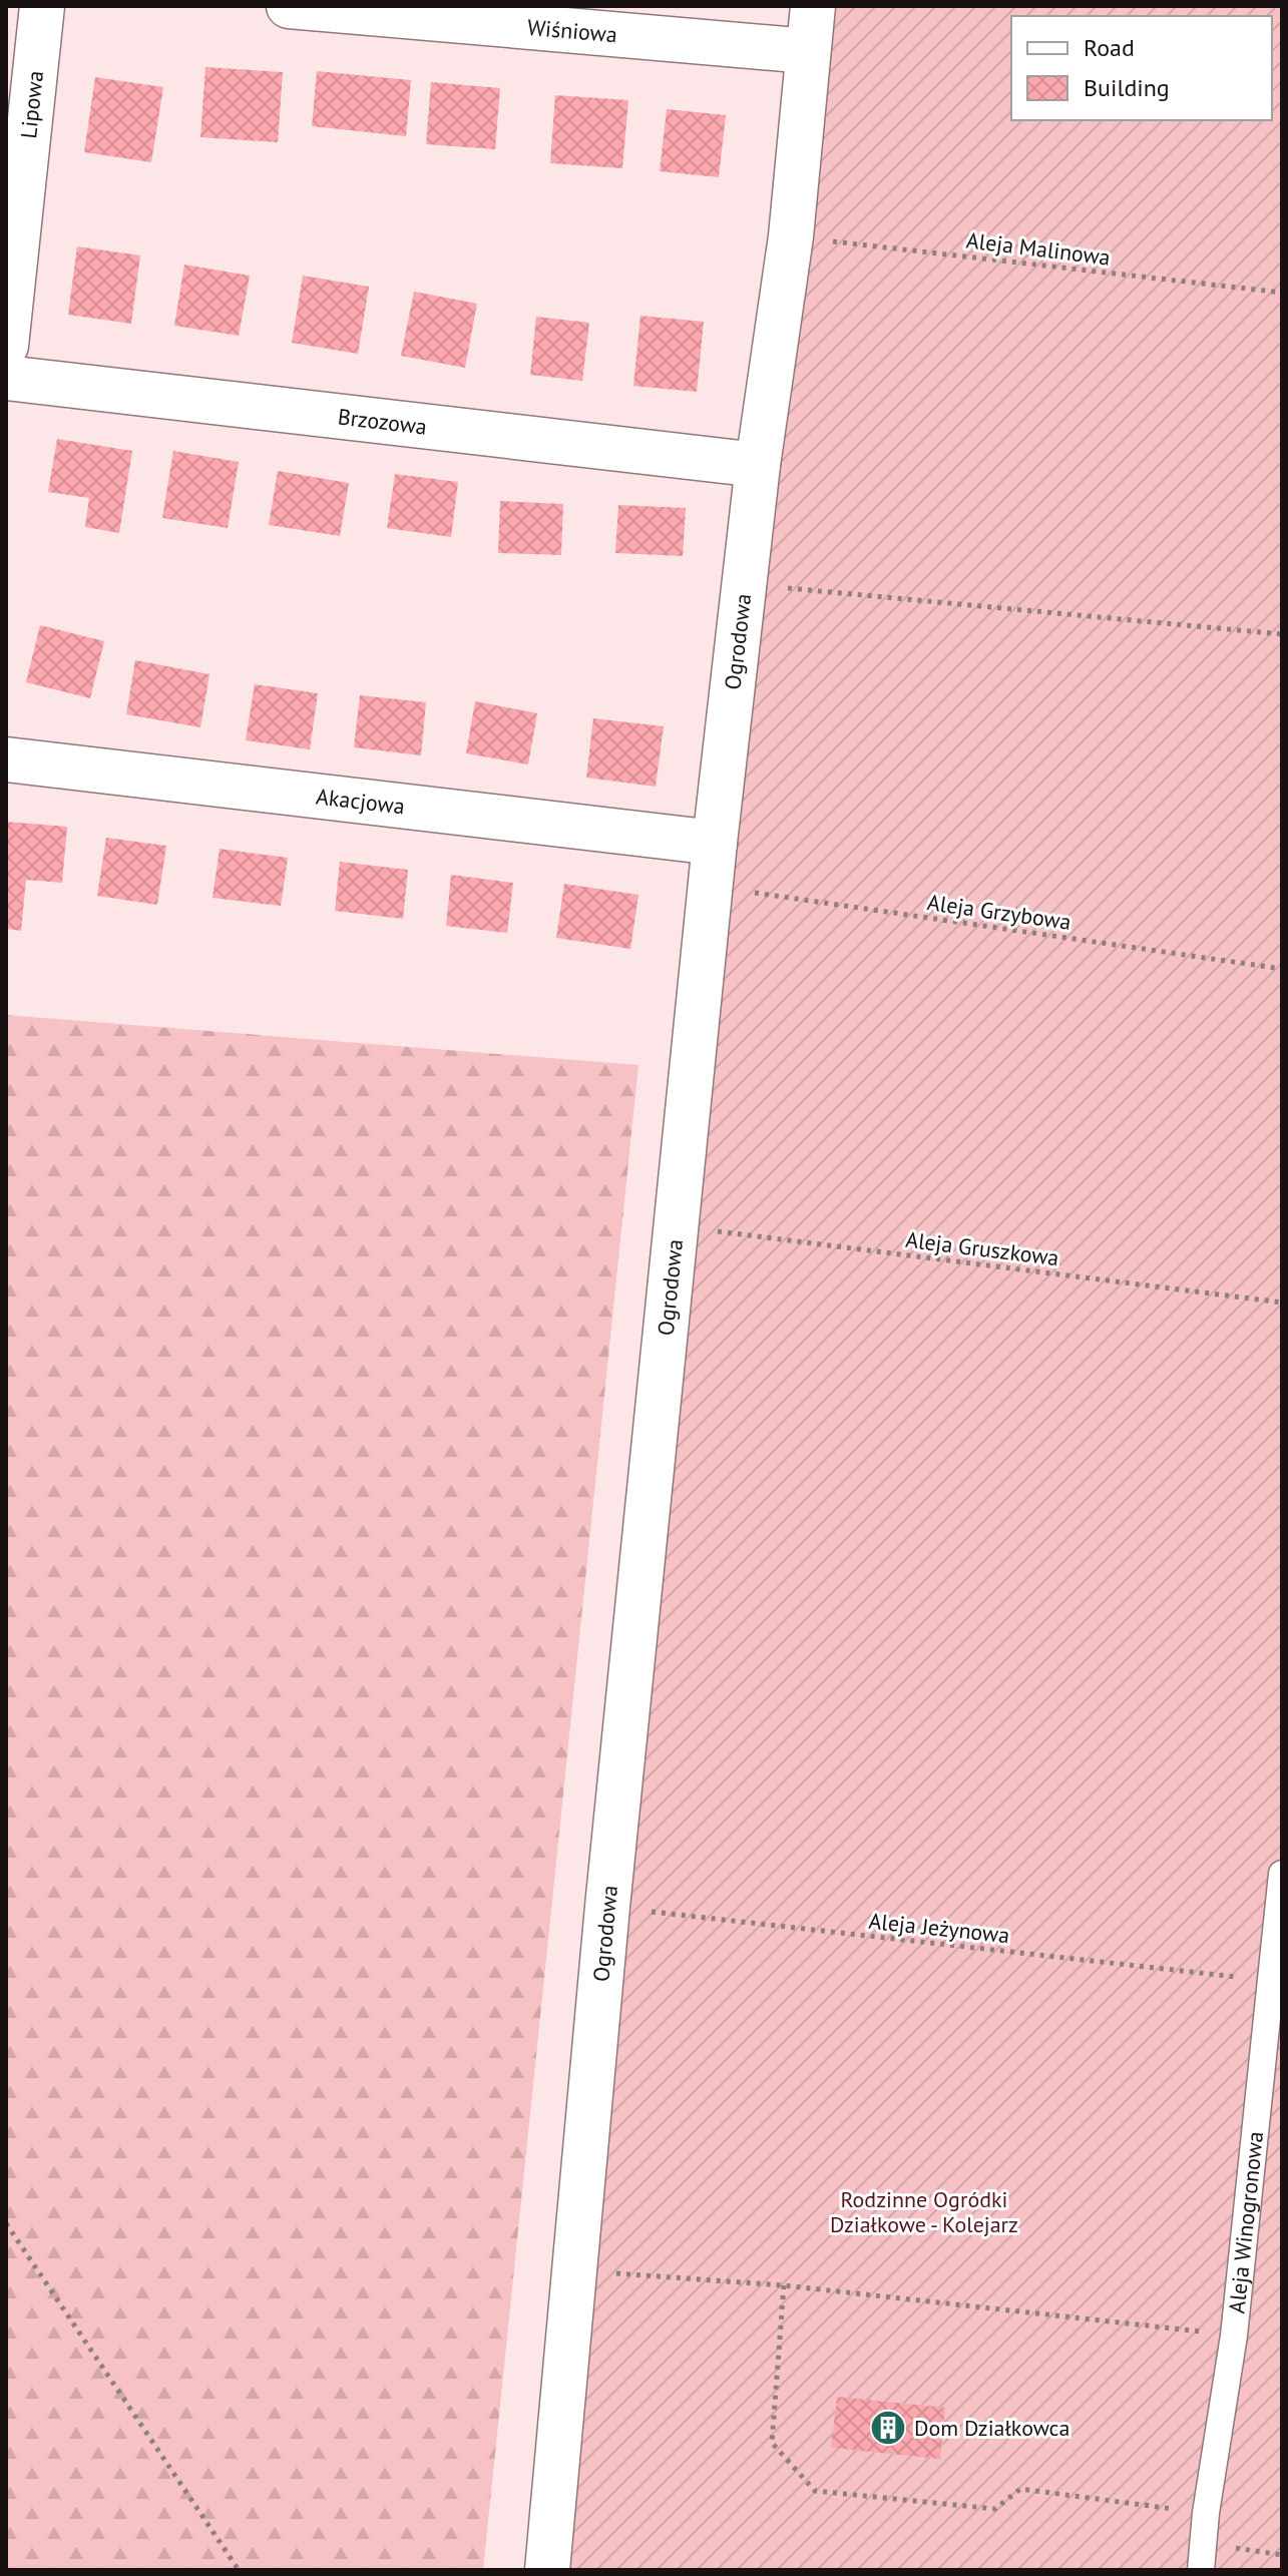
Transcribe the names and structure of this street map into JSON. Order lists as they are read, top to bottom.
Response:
{
  "streets": {
    "street": [
      "Wiśniowa",
      "Lipowa",
      "Brzozowa",
      "Ogrodowa",
      "Akacjowa"
    ],
    "lane": ["Aleja Winogronowa"],
    "path": [
      "Aleja Malinowa",
      "Aleja Grzybowa",
      "Aleja Gruszkowa",
      "Aleja Jeżynowa"
    ]
  },
  "crossings": [
    ["Wiśniowa", "Ogrodowa"],
    ["Aleja Malinowa", "Ogrodowa"],
    ["Brzozowa", "Ogrodowa"],
    ["Ogrodowa", "Akacjowa"],
    ["Ogrodowa", "Aleja Grzybowa"],
    ["Ogrodowa", "Aleja Gruszkowa"],
    ["Ogrodowa", "Aleja Jeżynowa"],
    ["Aleja Jeżynowa", "Aleja Winogronowa"]
  ],
  "parks": ["Rodzinne Ogródki Działkowe - Kolejarz"],
  "places": {
    "building": ["Dom Działkowca"]
  },
  "legend": ["Road", "Building"]
}
